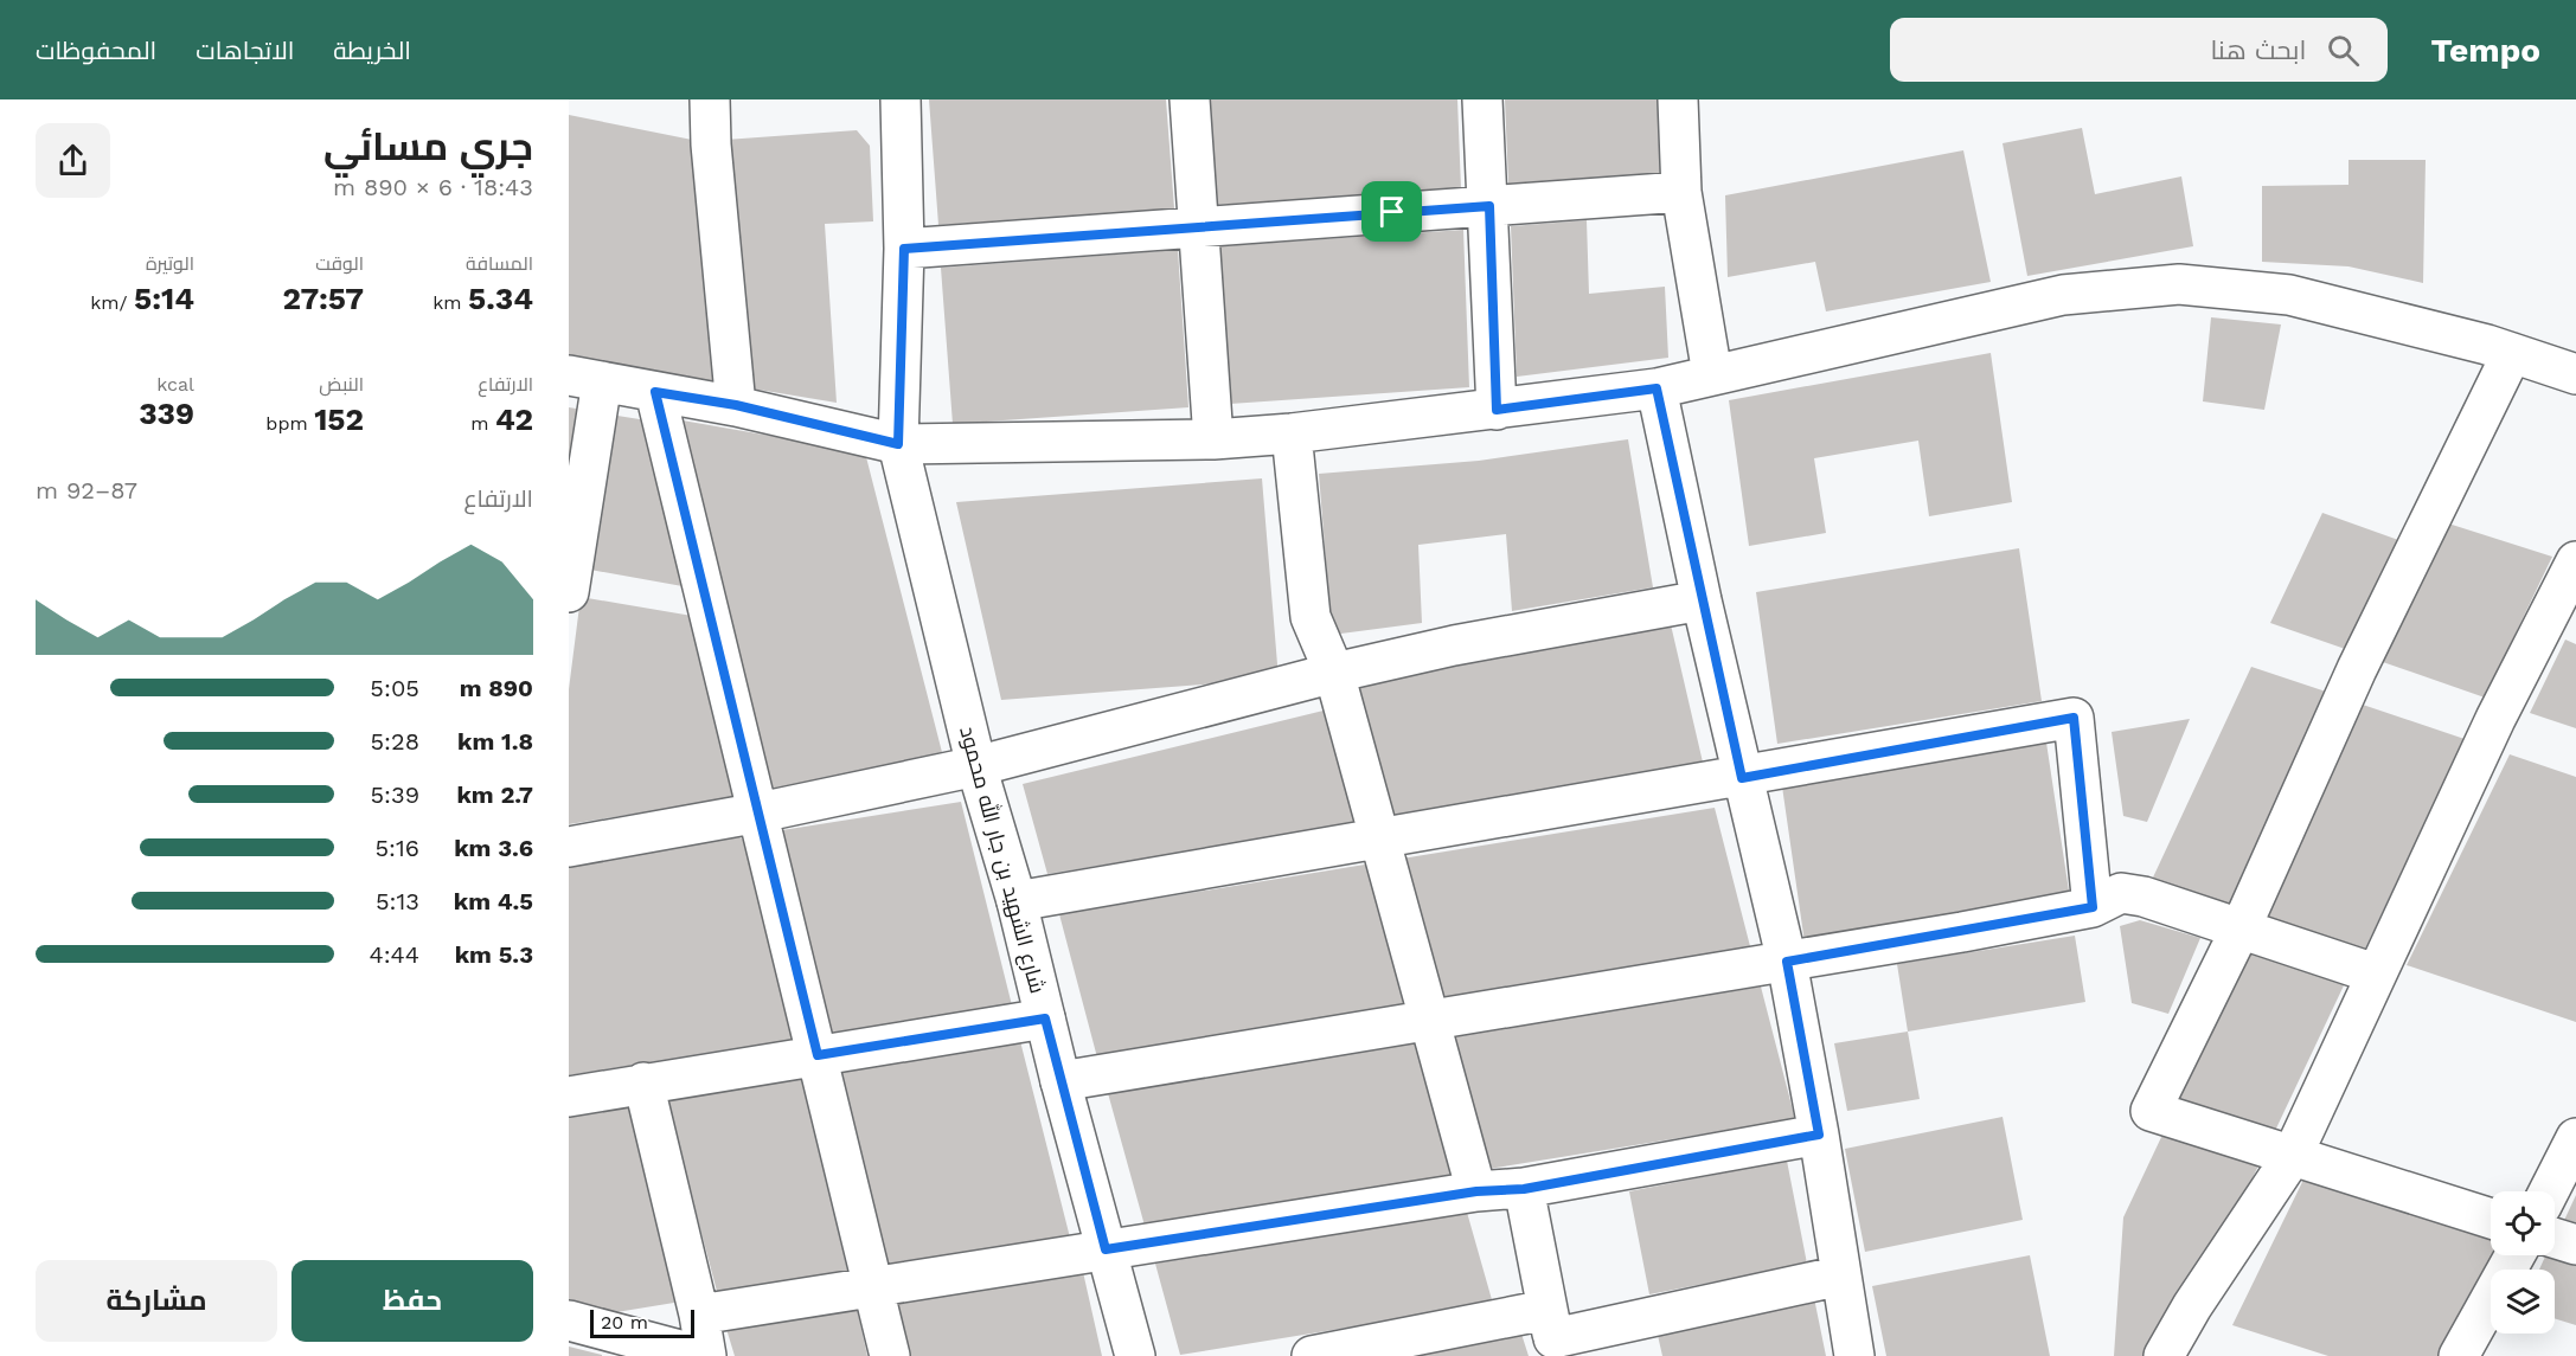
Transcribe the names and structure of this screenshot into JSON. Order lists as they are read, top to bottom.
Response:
{
  "streets": {
    "street": ["شارع الشهيد بن جار الله محمود"]
  },
  "scale_bar": "20 m",
  "page": {
    "header": "Tempo",
    "search": "ابحث هنا",
    "nav": ["الخريطة", "الاتجاهات", "المحفوظات"],
    "heading": ["جري مسائي", "18:43 · 6 × 890 m"],
    "stats": [
      ["المسافة", "5.34 km"],
      ["الوقت", "27:57"],
      ["الوتيرة", "5:14 /km"],
      ["الارتفاع", "42 m"],
      ["النبض", "152 bpm"],
      ["kcal", "339"]
    ],
    "chart": ["الارتفاع", "87–92 m"],
    "list": [
      {
        "name": "890 m",
        "note": "5:05"
      },
      {
        "name": "1.8 km",
        "note": "5:28"
      },
      {
        "name": "2.7 km",
        "note": "5:39"
      },
      {
        "name": "3.6 km",
        "note": "5:16"
      },
      {
        "name": "4.5 km",
        "note": "5:13"
      },
      {
        "name": "5.3 km",
        "note": "4:44"
      }
    ],
    "buttons": ["حفظ", "مشاركة"],
    "scale": "20 m"
  }
}
